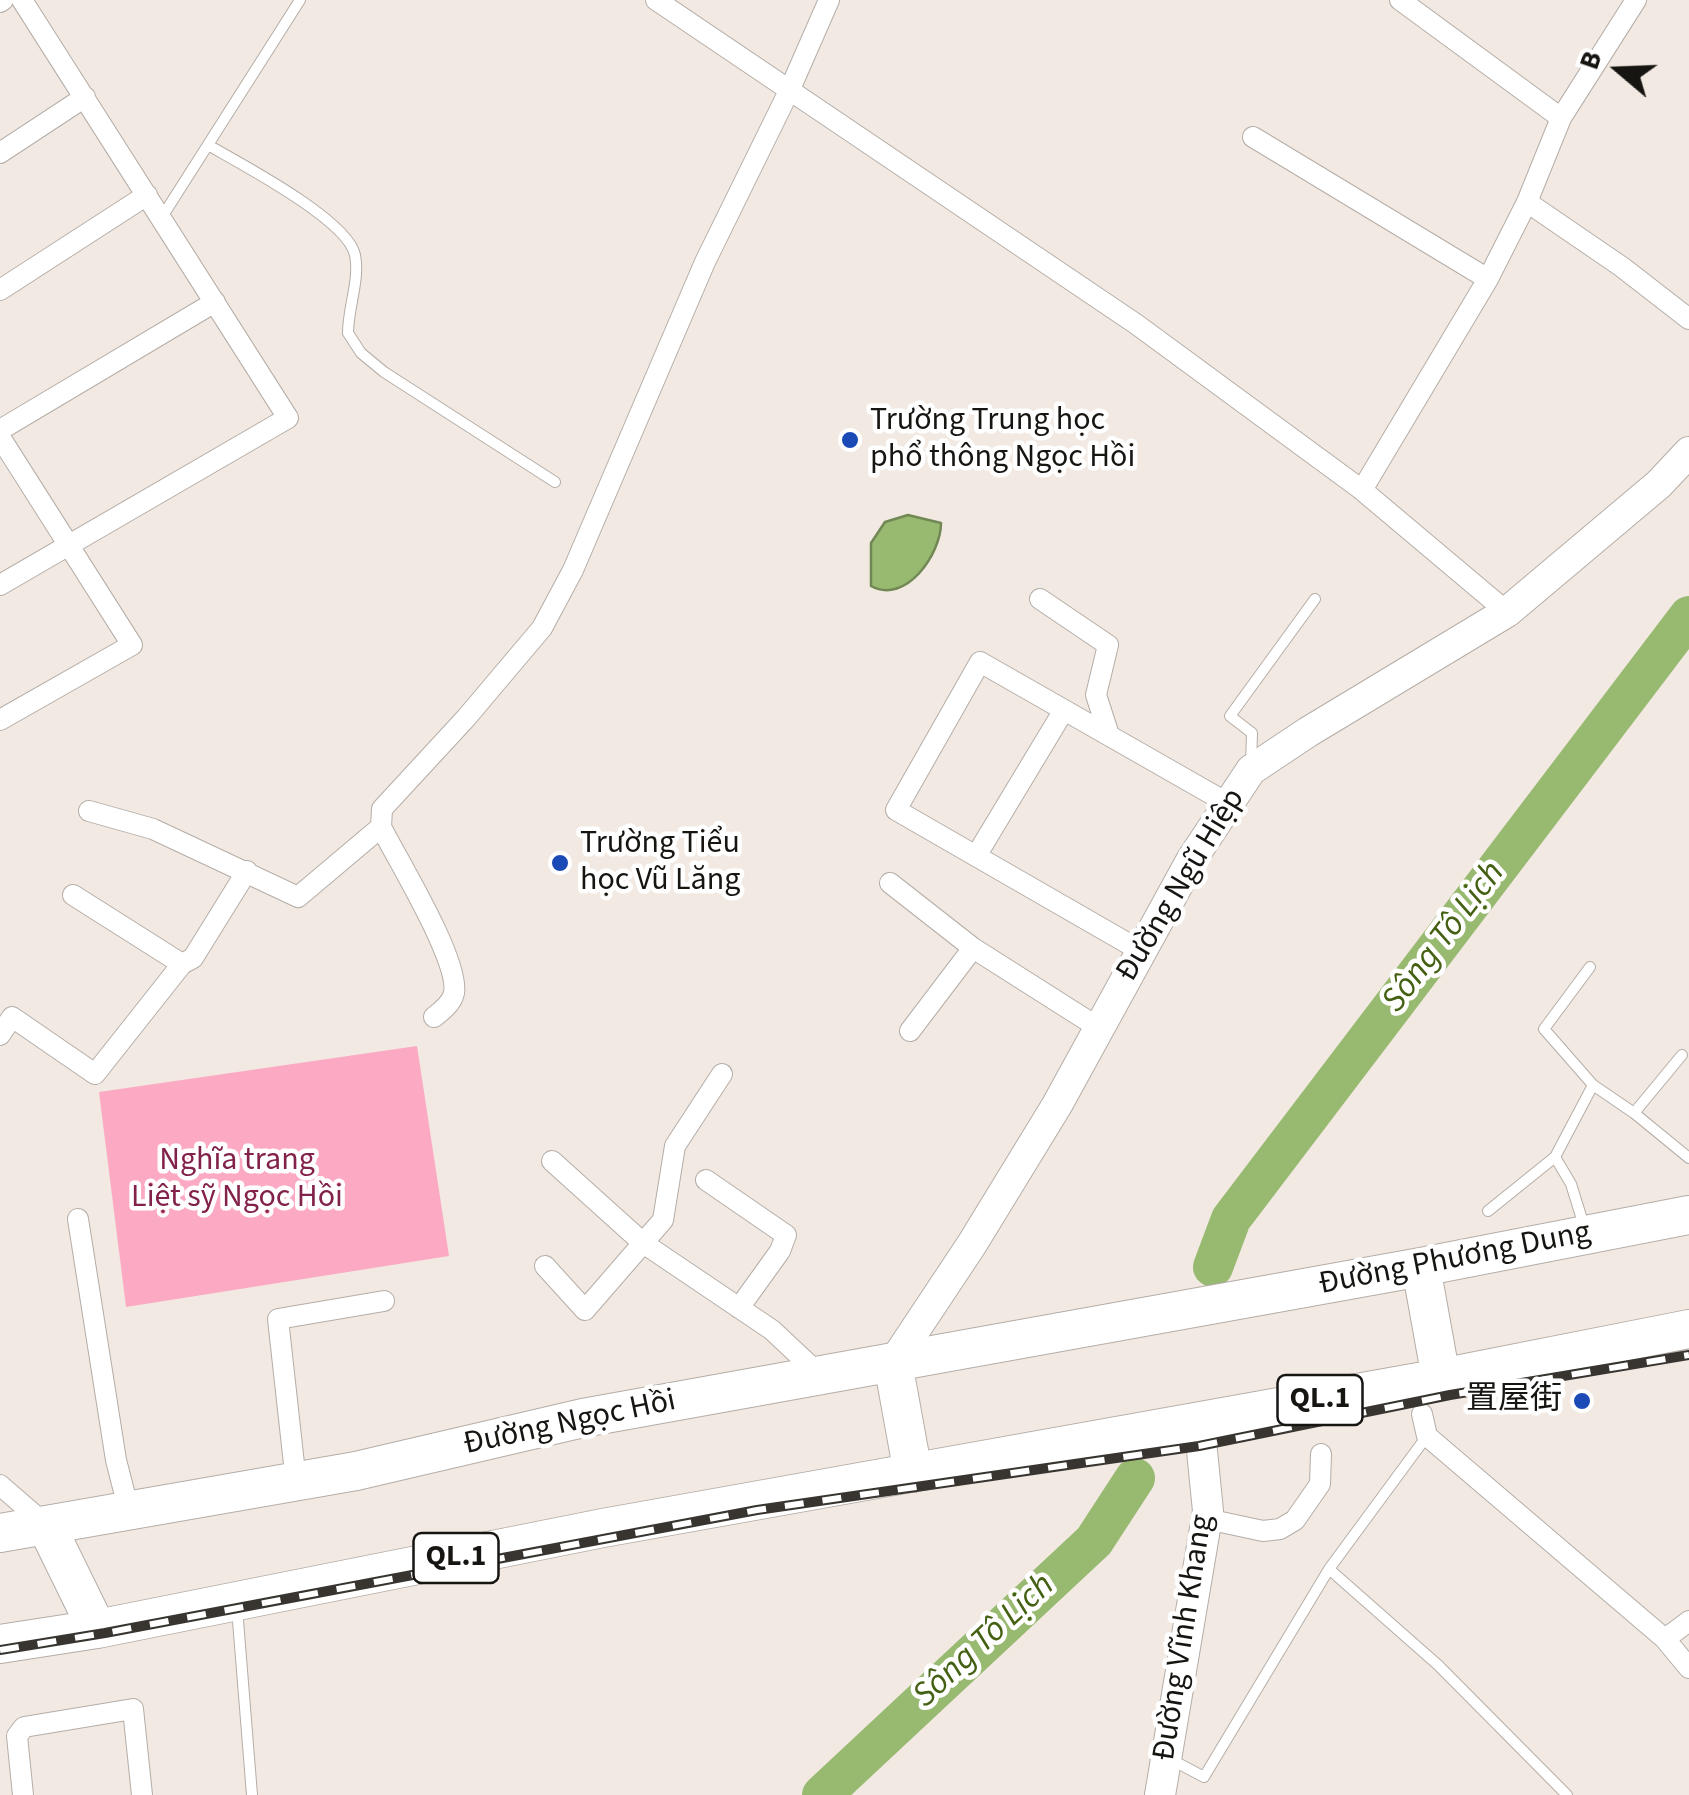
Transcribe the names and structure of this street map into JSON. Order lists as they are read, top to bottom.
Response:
{
  "streets": {
    "highway": ["Đường Phương Dung", "QL.1", "Đường Ngọc Hồi"],
    "street": ["Đường Ngũ Hiệp", "Đường Vĩnh Khang"]
  },
  "crossings": [
    ["Đường Ngũ Hiệp", "Đường Ngọc Hồi"],
    ["Đường Phương Dung", "Đường Ngọc Hồi"],
    ["QL.1", "Đường Vĩnh Khang"]
  ],
  "water": ["Sông Tô Lịch"],
  "parks": ["Nghĩa trang Liệt sỹ Ngọc Hồi"],
  "places": ["Trường Trung học phổ thông Ngọc Hồi", "Trường Tiểu học Vũ Lăng", "置屋街"],
  "north": "left"
}
